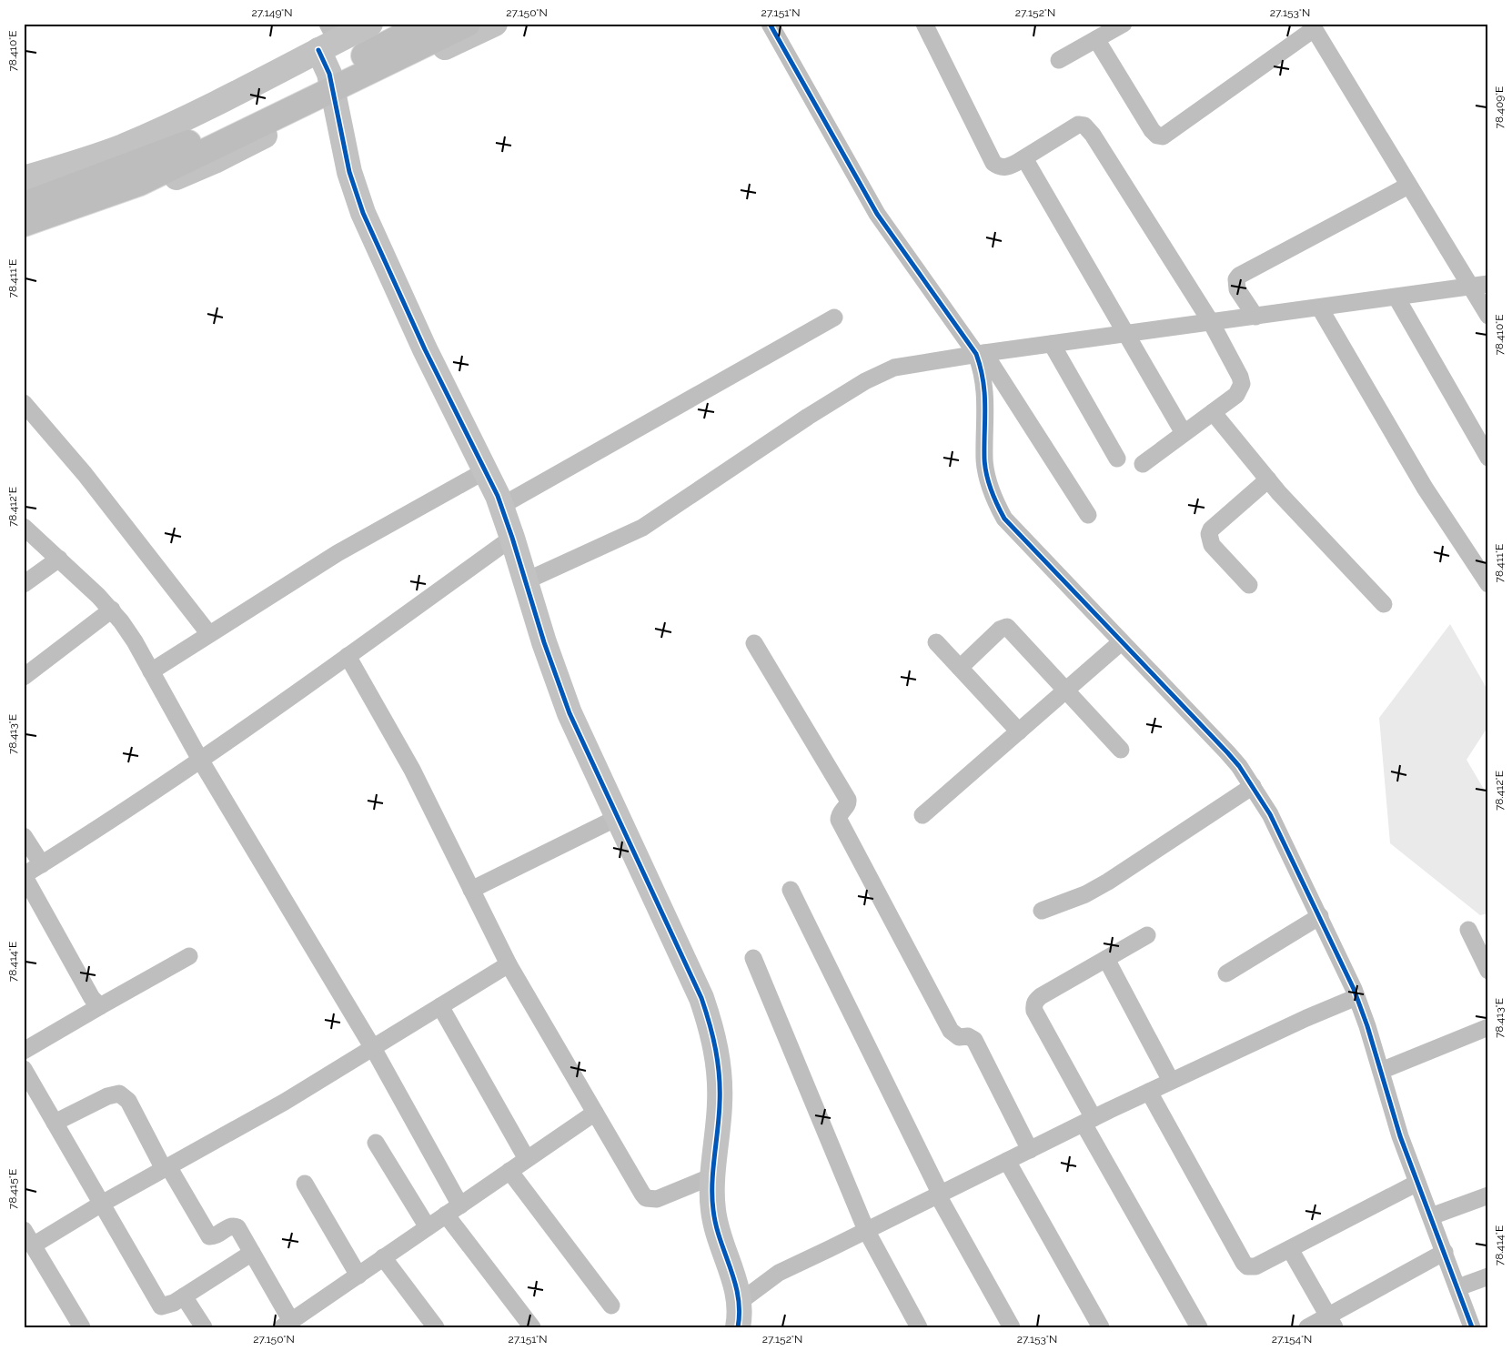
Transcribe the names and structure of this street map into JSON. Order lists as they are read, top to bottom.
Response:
{
  "coordinates": [
    "27.149°N",
    "27.150°N",
    "27.151°N",
    "27.152°N",
    "27.153°N",
    "78.410°E",
    "78.409°E",
    "78.411°E",
    "78.412°E",
    "78.413°E",
    "78.414°E",
    "78.415°E",
    "27.154°N"
  ]
}
